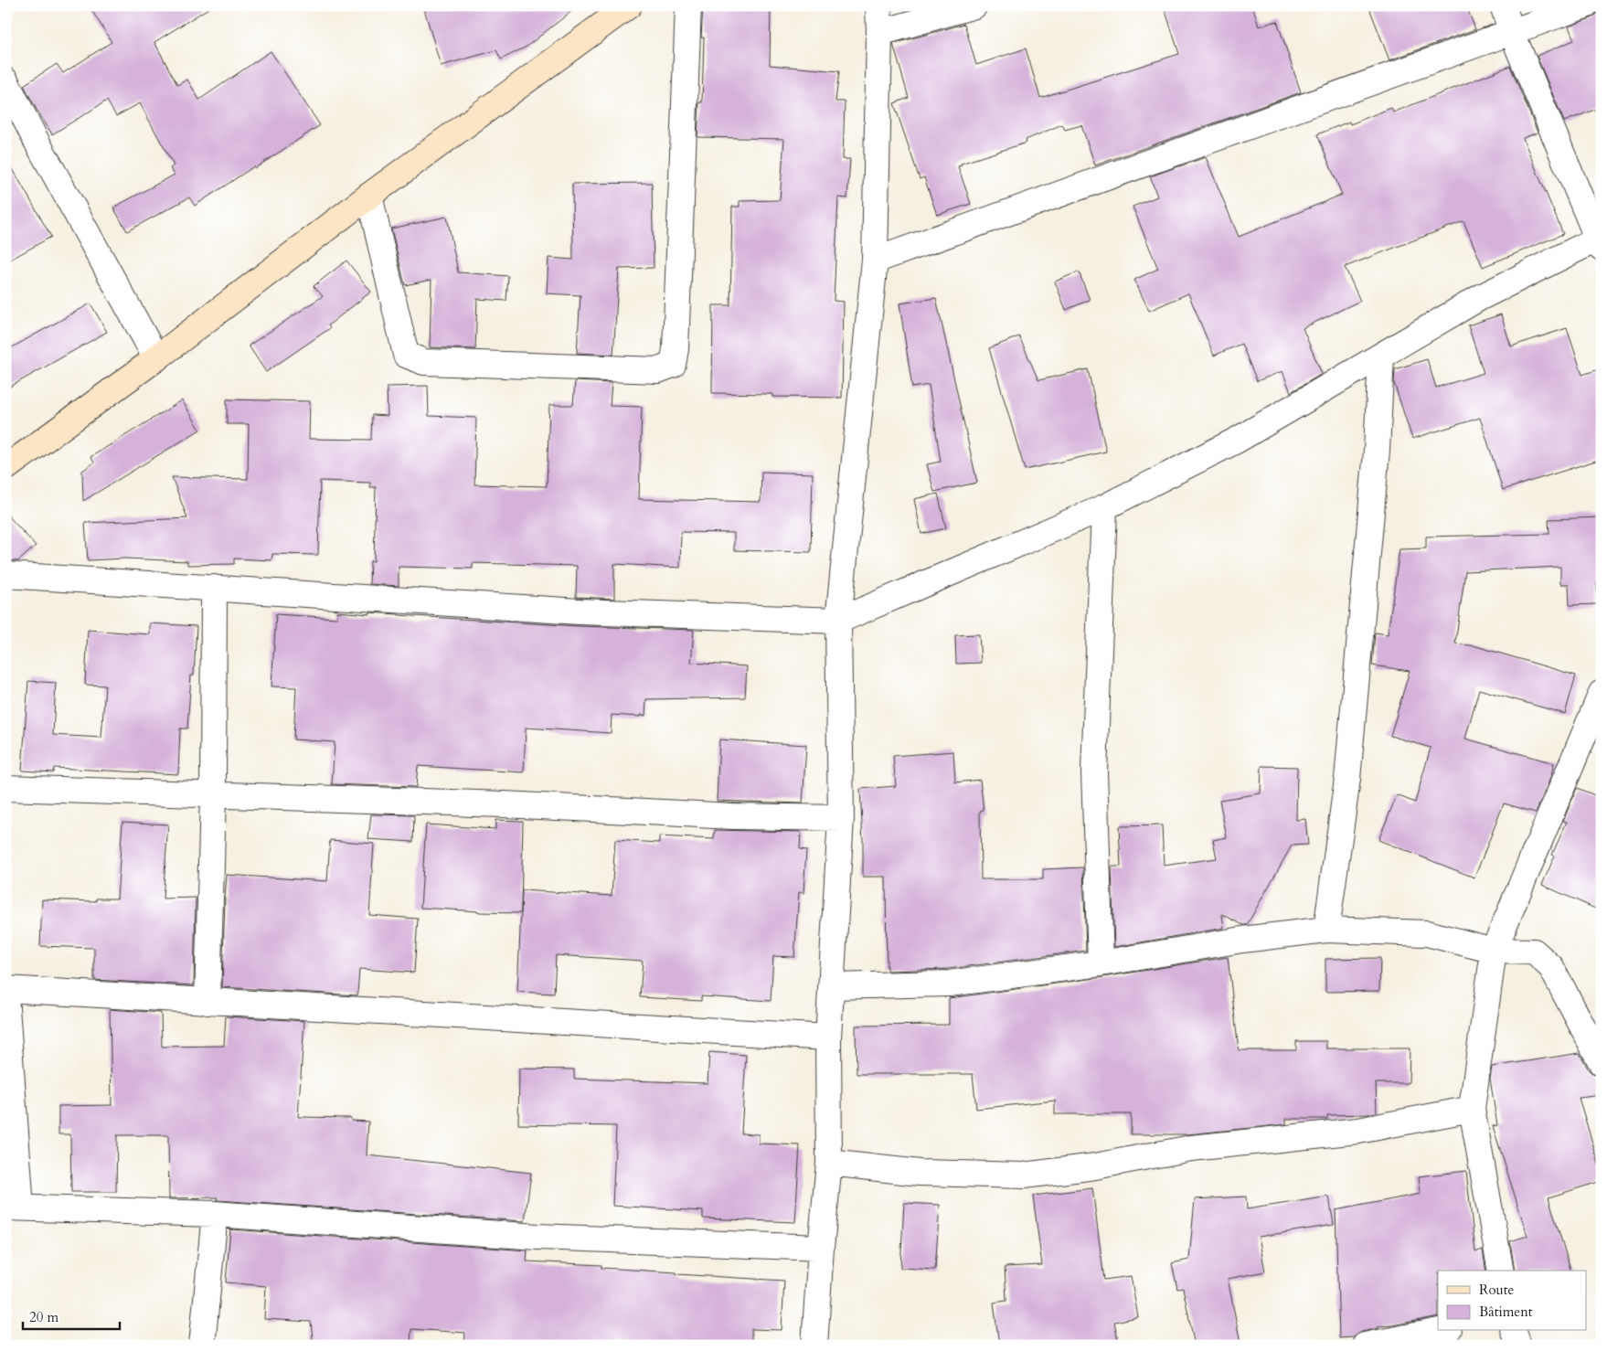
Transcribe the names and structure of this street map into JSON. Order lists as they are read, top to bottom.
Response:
{
  "legend": ["Route", "Bâtiment"],
  "scale_bar": "20 m"
}
